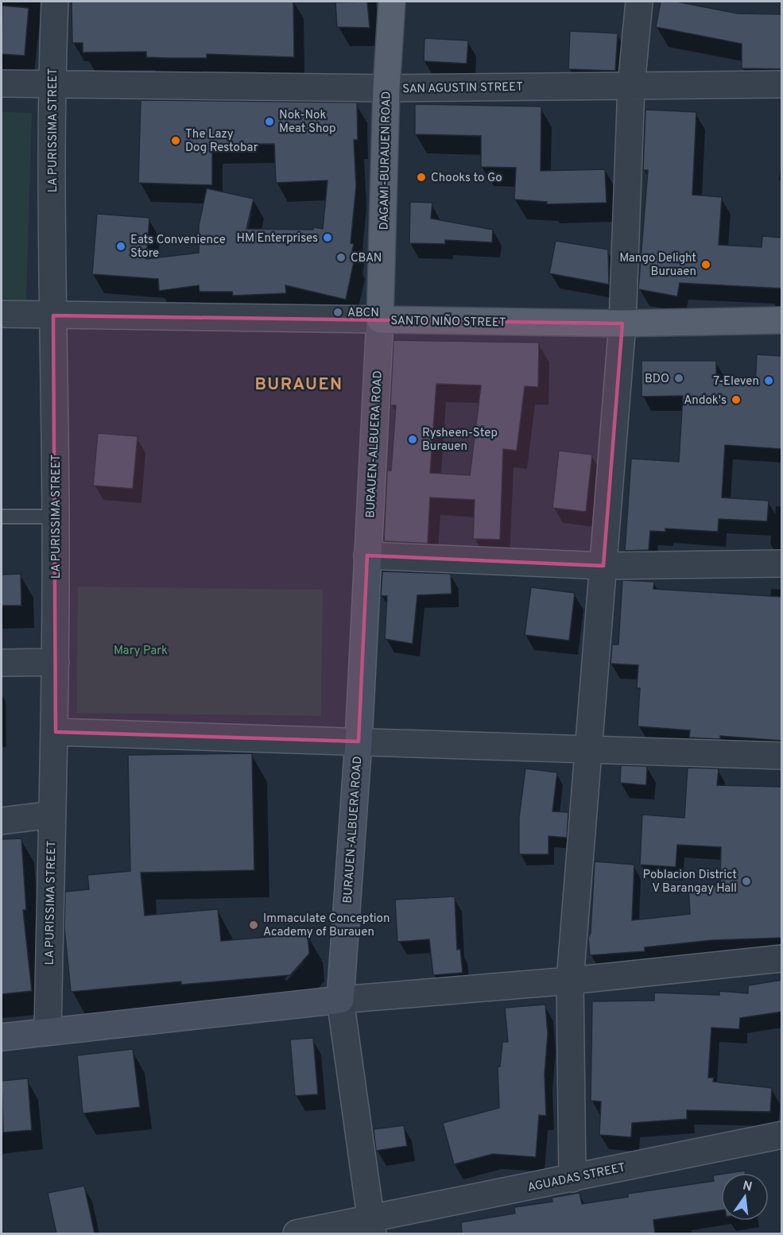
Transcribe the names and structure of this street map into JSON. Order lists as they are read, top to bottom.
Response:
{
  "streets": {
    "main road": ["DAGAMI-BURAUEN ROAD", "SANTO NIÑO STREET"],
    "street": [
      "SAN AGUSTIN STREET",
      "LA PURISSIMA STREET",
      "BURAUEN-ALBUERA ROAD",
      "AGUADAS STREET"
    ]
  },
  "crossings": [
    ["SAN AGUSTIN STREET", "LA PURISSIMA STREET"],
    ["SAN AGUSTIN STREET", "DAGAMI-BURAUEN ROAD"],
    ["LA PURISSIMA STREET", "SANTO NIÑO STREET"],
    ["DAGAMI-BURAUEN ROAD", "SANTO NIÑO STREET"],
    ["DAGAMI-BURAUEN ROAD", "BURAUEN-ALBUERA ROAD"],
    ["SANTO NIÑO STREET", "BURAUEN-ALBUERA ROAD"]
  ],
  "districts": ["BURAUEN"],
  "parks": ["Mary Park"],
  "places": [
    "Nok-Nok Meat Shop",
    "The Lazy Dog Restobar",
    "Chooks to Go",
    "HM Enterprises",
    "Eats Convenience Store",
    "CBAN",
    "Mango Delight Buruaen",
    "ABCN",
    "BDO",
    "7-Eleven",
    "Andok's",
    "Rysheen-Step Burauen",
    "Poblacion District V Barangay Hall",
    "Immaculate Conception Academy of Burauen"
  ],
  "north": "top"
}
